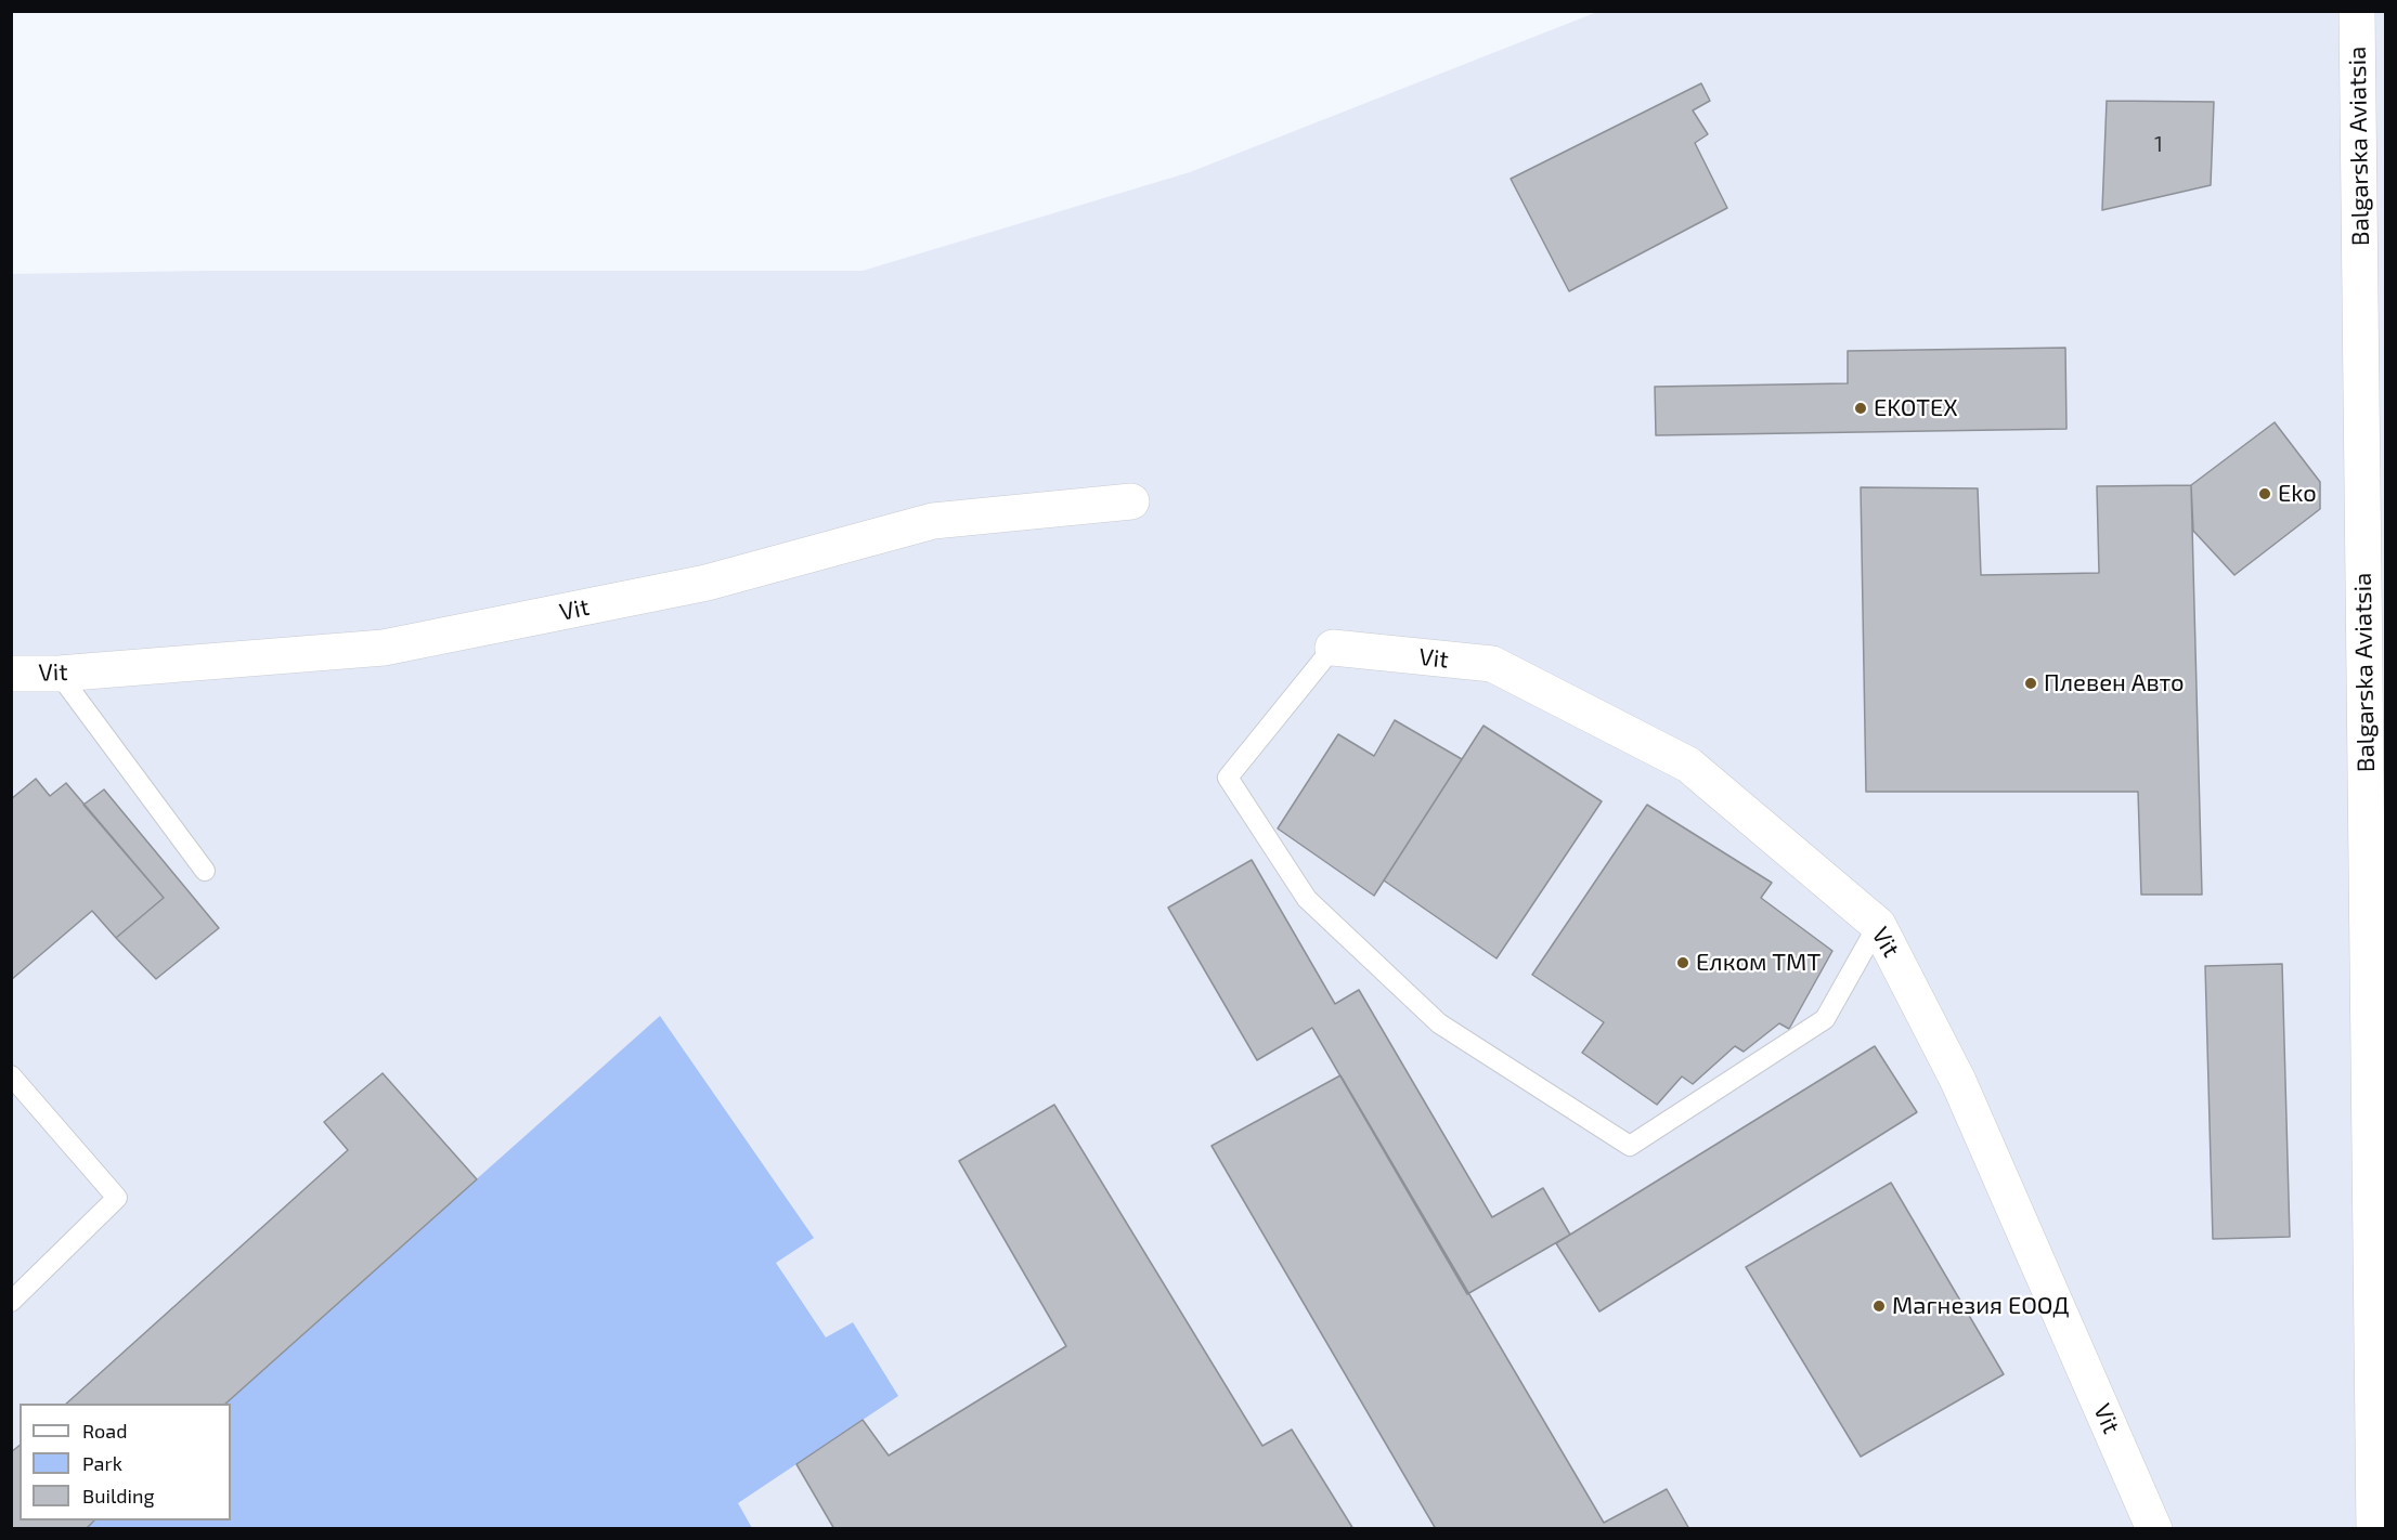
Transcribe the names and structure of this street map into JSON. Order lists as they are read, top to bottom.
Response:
{
  "streets": {
    "street": ["Balgarska Aviatsia", "Vit"]
  },
  "places": [
    "EKOTEX",
    "Eko",
    "Плевен Авто",
    "Елком ТМТ",
    "Магнезия ЕООД"
  ],
  "house_numbers": ["1"],
  "legend": ["Road", "Park", "Building"]
}
